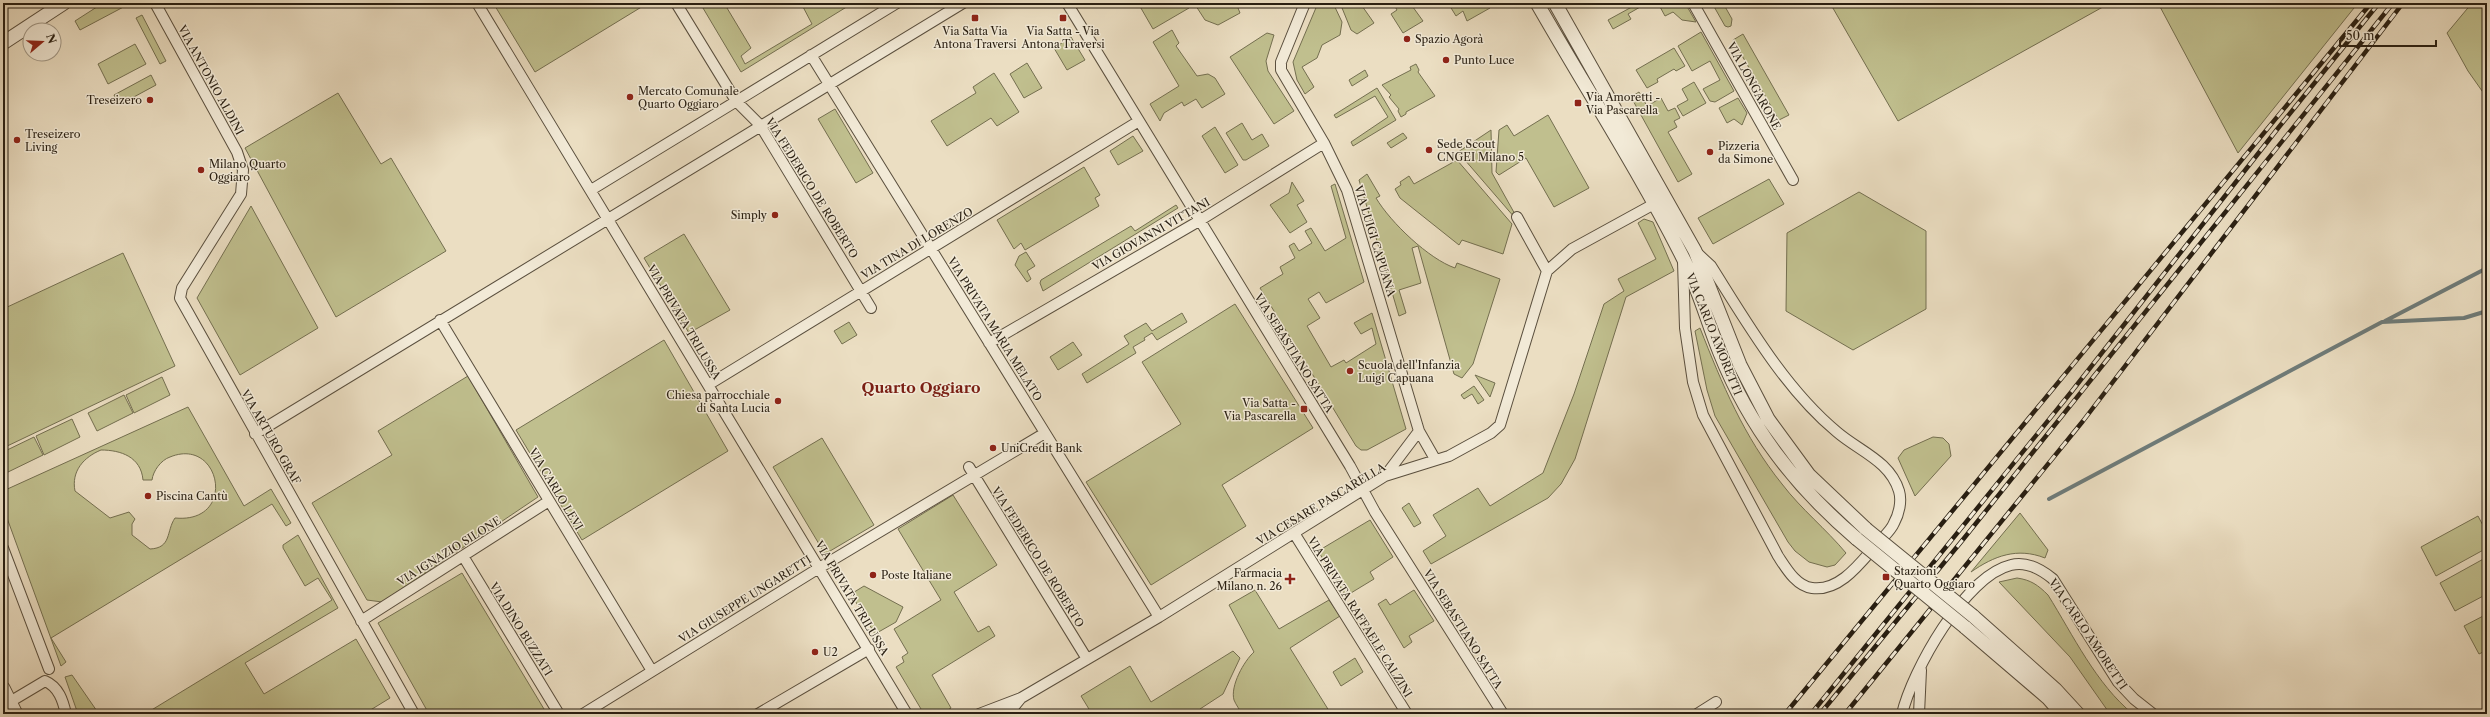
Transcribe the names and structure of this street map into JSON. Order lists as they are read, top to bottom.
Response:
{
  "streets": {
    "street": [
      "VIA ANTONIO ALDINI",
      "VIA LONGARONE",
      "VIA FEDERICO DE ROBERTO",
      "VIA GIOVANNI VITTANI",
      "VIA LUIGI CAPUANA",
      "VIA TINA DI LORENZO",
      "VIA PRIVATA TRILUSSA",
      "VIA PRIVATA MARIA MELATO",
      "VIA CARLO AMORETTI",
      "VIA SEBASTIANO SATTA",
      "VIA ARTURO GRAF",
      "VIA CARLO LEVI",
      "VIA CESARE PASCARELLA",
      "VIA IGNAZIO SILONE",
      "VIA GIUSEPPE UNGARETTI",
      "VIA PRIVATA RAFFAELE CALZINI",
      "VIA DINO BUZZATI"
    ]
  },
  "crossings": [
    ["VIA ANTONIO ALDINI", "VIA ARTURO GRAF"],
    ["VIA FEDERICO DE ROBERTO", "VIA TINA DI LORENZO"],
    ["VIA FEDERICO DE ROBERTO", "VIA CESARE PASCARELLA"],
    ["VIA FEDERICO DE ROBERTO", "VIA GIUSEPPE UNGARETTI"],
    ["VIA GIOVANNI VITTANI", "VIA LUIGI CAPUANA"],
    ["VIA GIOVANNI VITTANI", "VIA PRIVATA MARIA MELATO"],
    ["VIA GIOVANNI VITTANI", "VIA SEBASTIANO SATTA"],
    ["VIA LUIGI CAPUANA", "VIA CESARE PASCARELLA"],
    ["VIA TINA DI LORENZO", "VIA PRIVATA TRILUSSA"],
    ["VIA TINA DI LORENZO", "VIA PRIVATA MARIA MELATO"],
    ["VIA TINA DI LORENZO", "VIA SEBASTIANO SATTA"],
    ["VIA PRIVATA TRILUSSA", "VIA GIUSEPPE UNGARETTI"],
    ["VIA PRIVATA MARIA MELATO", "VIA CESARE PASCARELLA"],
    ["VIA PRIVATA MARIA MELATO", "VIA GIUSEPPE UNGARETTI"],
    ["VIA SEBASTIANO SATTA", "VIA CESARE PASCARELLA"],
    ["VIA ARTURO GRAF", "VIA IGNAZIO SILONE"],
    ["VIA CARLO LEVI", "VIA IGNAZIO SILONE"],
    ["VIA CARLO LEVI", "VIA GIUSEPPE UNGARETTI"],
    ["VIA CESARE PASCARELLA", "VIA PRIVATA RAFFAELE CALZINI"],
    ["VIA IGNAZIO SILONE", "VIA DINO BUZZATI"]
  ],
  "districts": ["Quarto Oggiaro"],
  "places": {
    "transit": [
      "Via Satta Via Antona Traversi",
      "Via Satta - Via Antona Traversi",
      "Via Amoretti - Via Pascarella",
      "Via Satta - Via Pascarella",
      "Stazioni Quarto Oggiaro"
    ],
    "other": [
      "Spazio Agorà",
      "Punto Luce",
      "Mercato Comunale Quarto Oggiaro",
      "Treseizero",
      "Treseizero Living",
      "Sede Scout CNGEI Milano 5",
      "Pizzeria da Simone",
      "Milano Quarto Oggiaro",
      "Simply",
      "Scuola dell'Infanzia Luigi Capuana",
      "Chiesa parrocchiale di Santa Lucia",
      "UniCredit Bank",
      "Piscina Cantù",
      "Poste Italiane",
      "U2"
    ],
    "health": ["Farmacia Milano n. 26"]
  },
  "scale_bar": "50 m",
  "north": "right"
}
